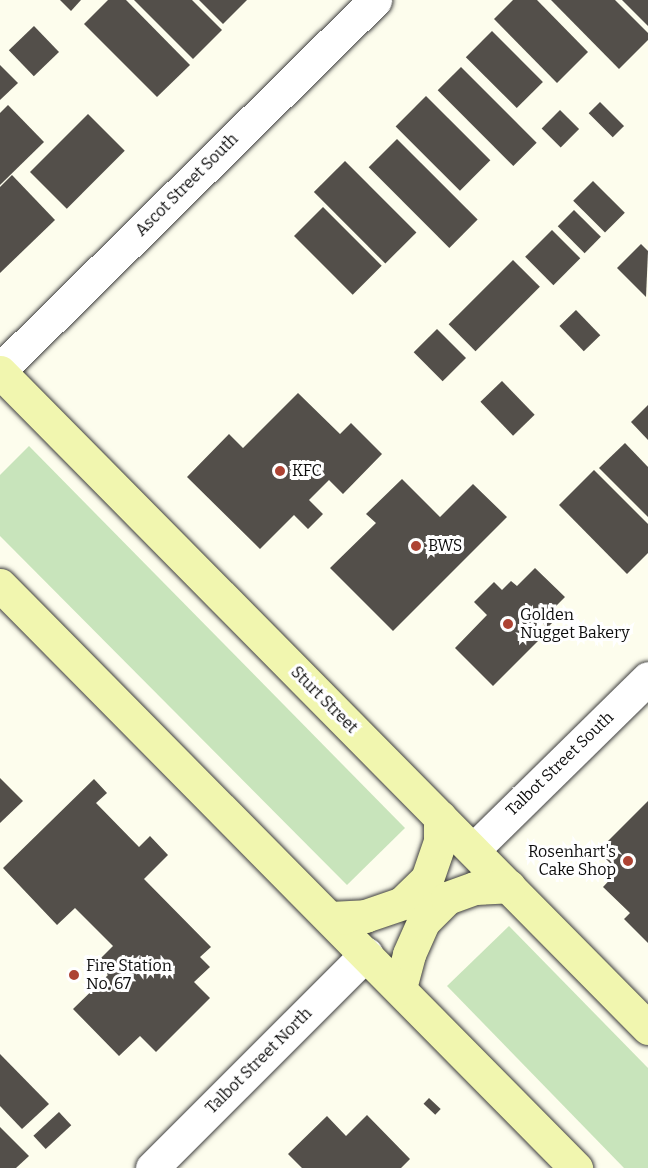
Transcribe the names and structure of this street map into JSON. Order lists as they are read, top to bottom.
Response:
{
  "streets": {
    "main road": ["Sturt Street"],
    "street": ["Ascot Street South", "Talbot Street South", "Talbot Street North"]
  },
  "crossings": [
    ["Ascot Street South", "Sturt Street"],
    ["Sturt Street", "Talbot Street South"]
  ],
  "places": [
    "KFC",
    "BWS",
    "Golden Nugget Bakery",
    "Rosenhart's Cake Shop",
    "Fire Station No. 67"
  ]
}
